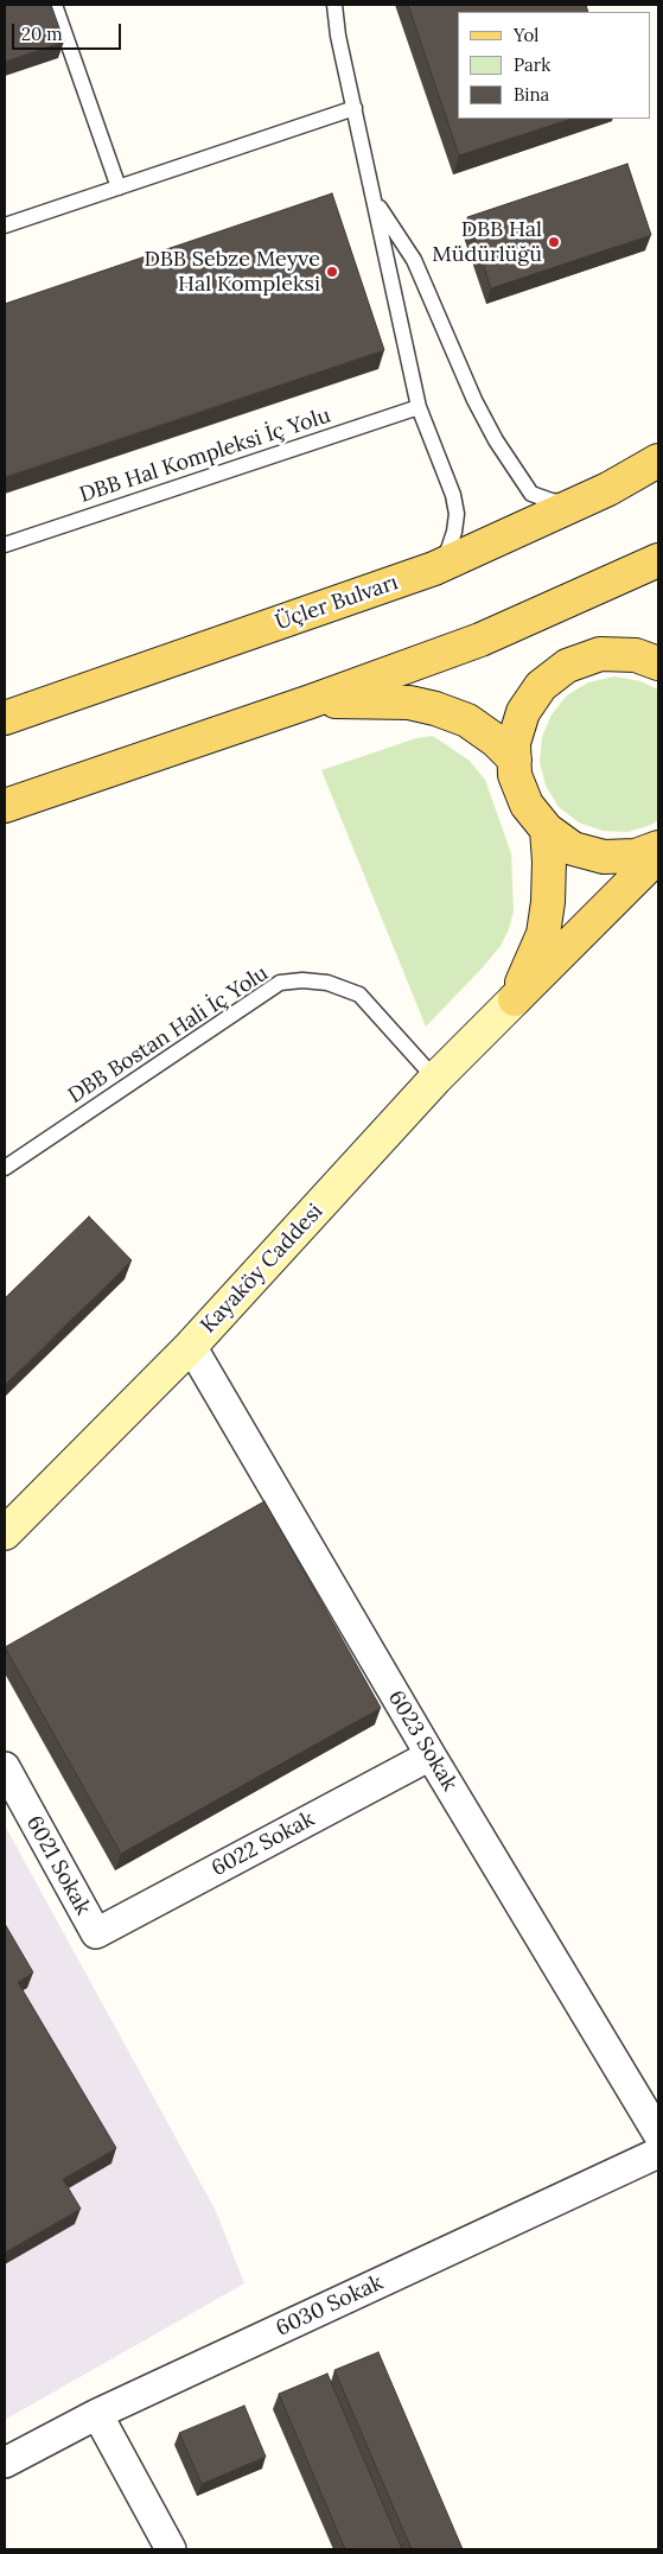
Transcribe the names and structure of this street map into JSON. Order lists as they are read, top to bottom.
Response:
{
  "streets": {
    "main road": ["Üçler Bulvarı"],
    "street": [
      "Kayaköy Caddesi",
      "6023 Sokak",
      "6022 Sokak",
      "6021 Sokak",
      "6030 Sokak"
    ],
    "lane": ["DBB Hal Kompleksi İç Yolu", "DBB Bostan Hali İç Yolu"]
  },
  "crossings": [
    ["DBB Bostan Hali İç Yolu", "Kayaköy Caddesi"],
    ["Kayaköy Caddesi", "6023 Sokak"],
    ["6023 Sokak", "6022 Sokak"],
    ["6022 Sokak", "6021 Sokak"]
  ],
  "places": ["DBB Hal Müdürlüğü", "DBB Sebze Meyve Hal Kompleksi"],
  "legend": ["Yol", "Park", "Bina"],
  "scale_bar": "20 m"
}
